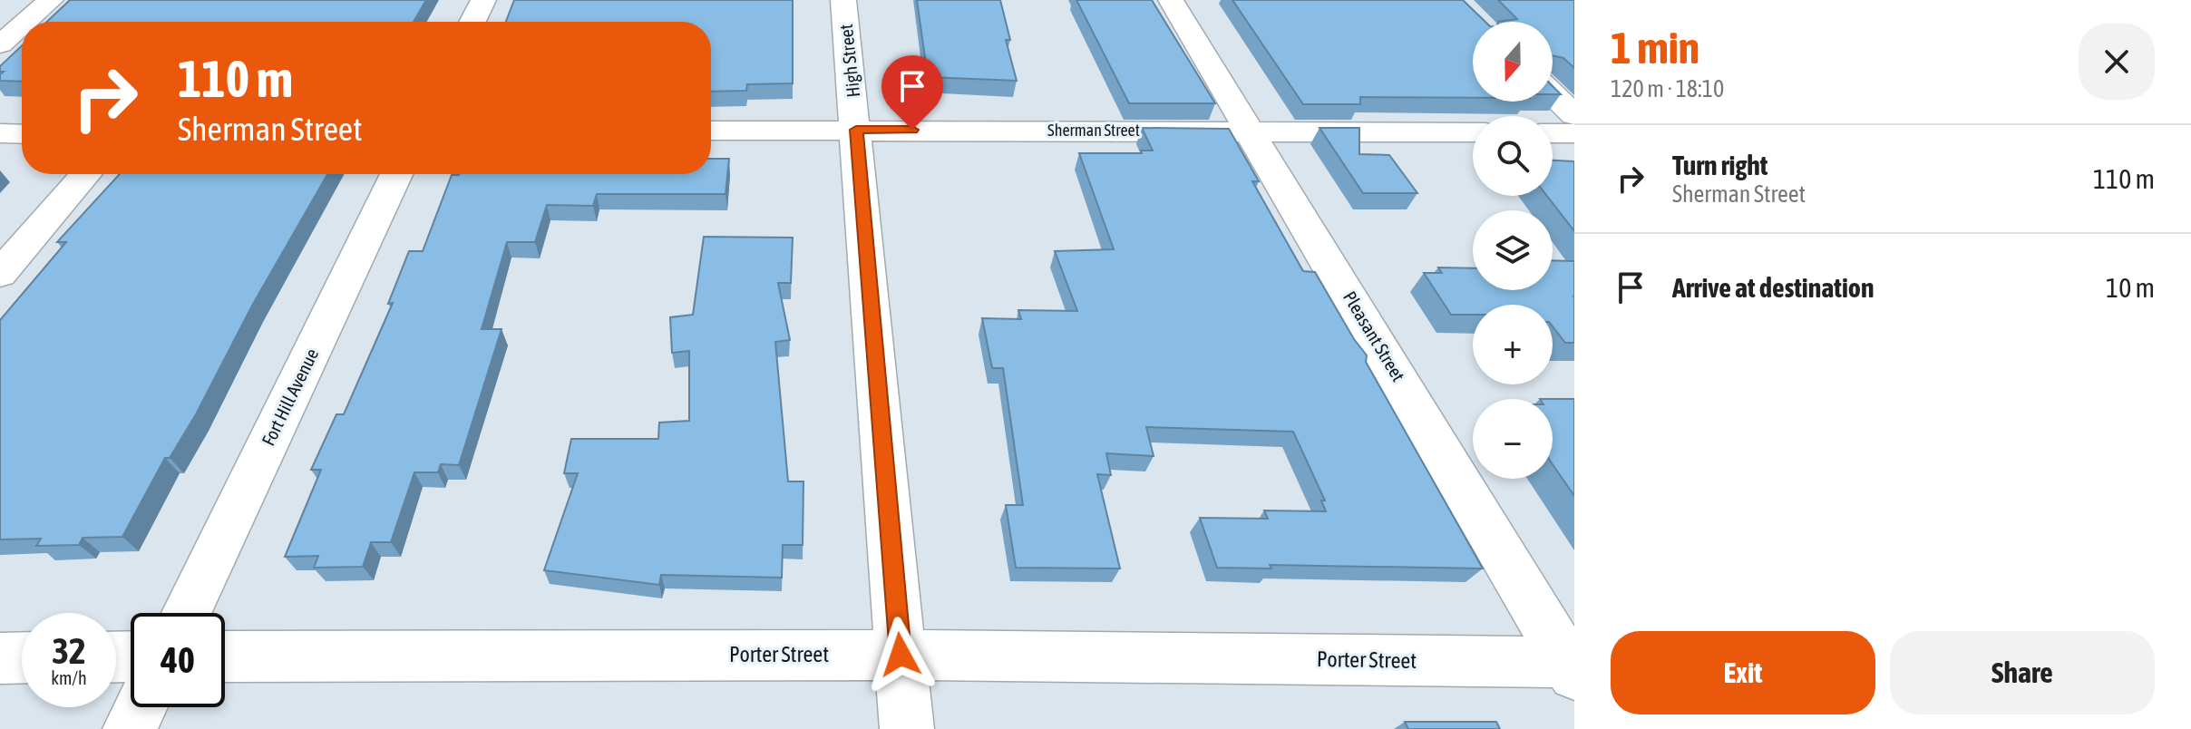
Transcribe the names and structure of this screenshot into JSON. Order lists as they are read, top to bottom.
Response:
{
  "streets": {
    "street": [
      "High Street",
      "Sherman Street",
      "Pleasant Street",
      "Fort Hill Avenue",
      "Porter Street"
    ]
  },
  "crossings": [
    ["High Street", "Sherman Street"],
    ["High Street", "Porter Street"],
    ["Sherman Street", "Pleasant Street"],
    ["Pleasant Street", "Porter Street"]
  ],
  "north": "bottom",
  "page": {
    "heading": ["1 min", "120 m · 18:10"],
    "map_buttons": ["+", "−"],
    "turn": ["110 m", "Sherman Street"],
    "list": [
      {
        "name": "Turn right",
        "note": "Sherman Street",
        "value": "110 m"
      },
      {
        "name": "Arrive at destination",
        "value": "10 m"
      }
    ],
    "speed": "32 km/h",
    "limit": "40",
    "buttons": ["Exit", "Share"]
  }
}
